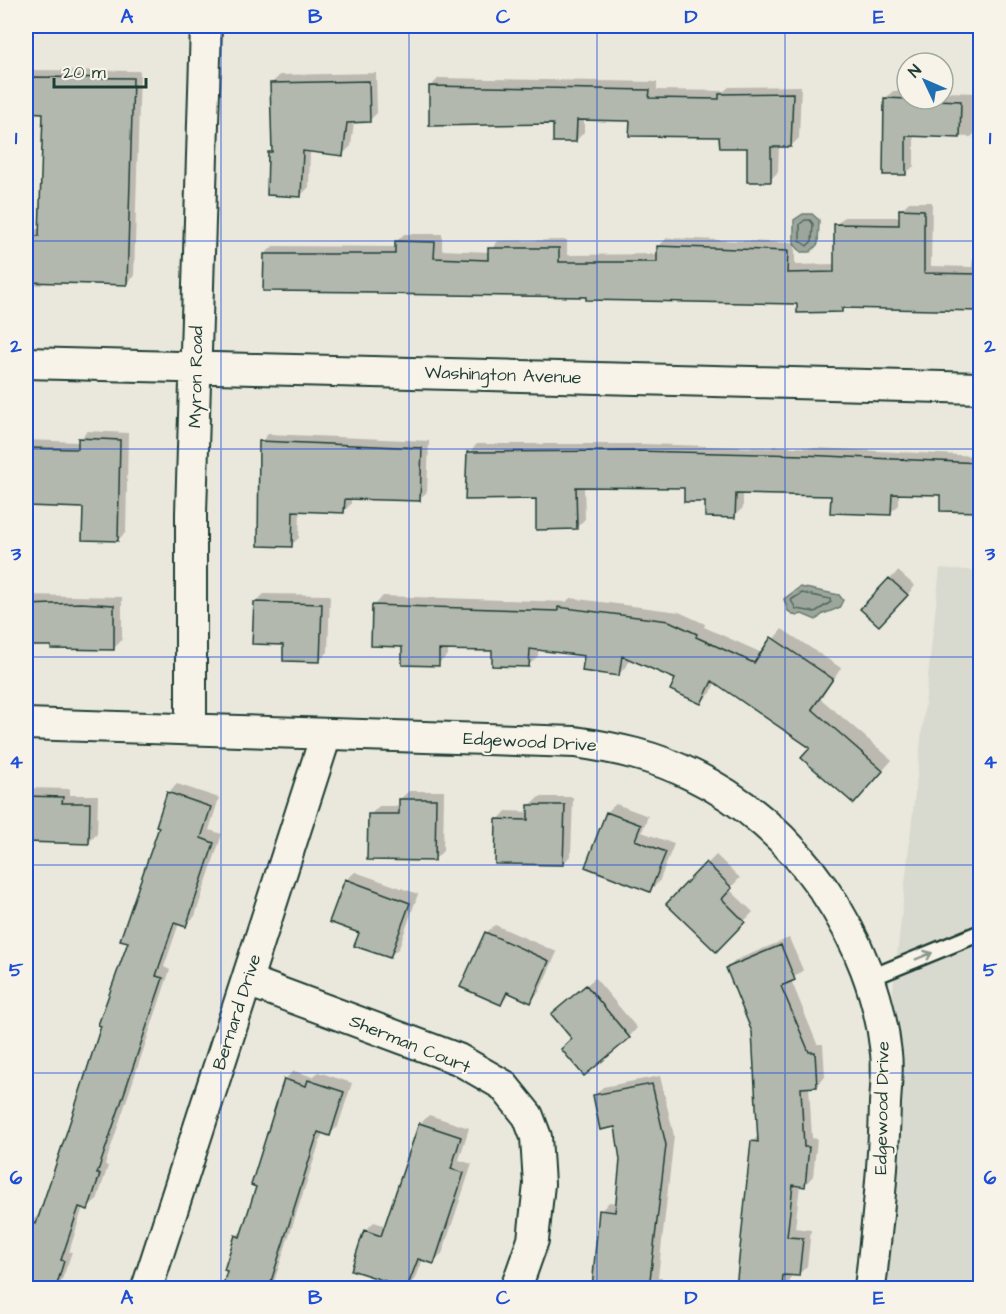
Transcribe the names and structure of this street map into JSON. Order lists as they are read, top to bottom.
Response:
{
  "streets": {
    "street": [
      "Washington Avenue",
      "Myron Road",
      "Edgewood Drive",
      "Bernard Drive",
      "Sherman Court"
    ]
  },
  "crossings": [
    ["Washington Avenue", "Myron Road"],
    ["Myron Road", "Edgewood Drive"],
    ["Edgewood Drive", "Bernard Drive"],
    ["Bernard Drive", "Sherman Court"]
  ],
  "scale_bar": "20 m",
  "north": "top left",
  "grid": {
    "columns": [
      "A",
      "B",
      "C",
      "D",
      "E"
    ],
    "rows": [
      "1",
      "2",
      "3",
      "4",
      "5",
      "6"
    ]
  }
}
